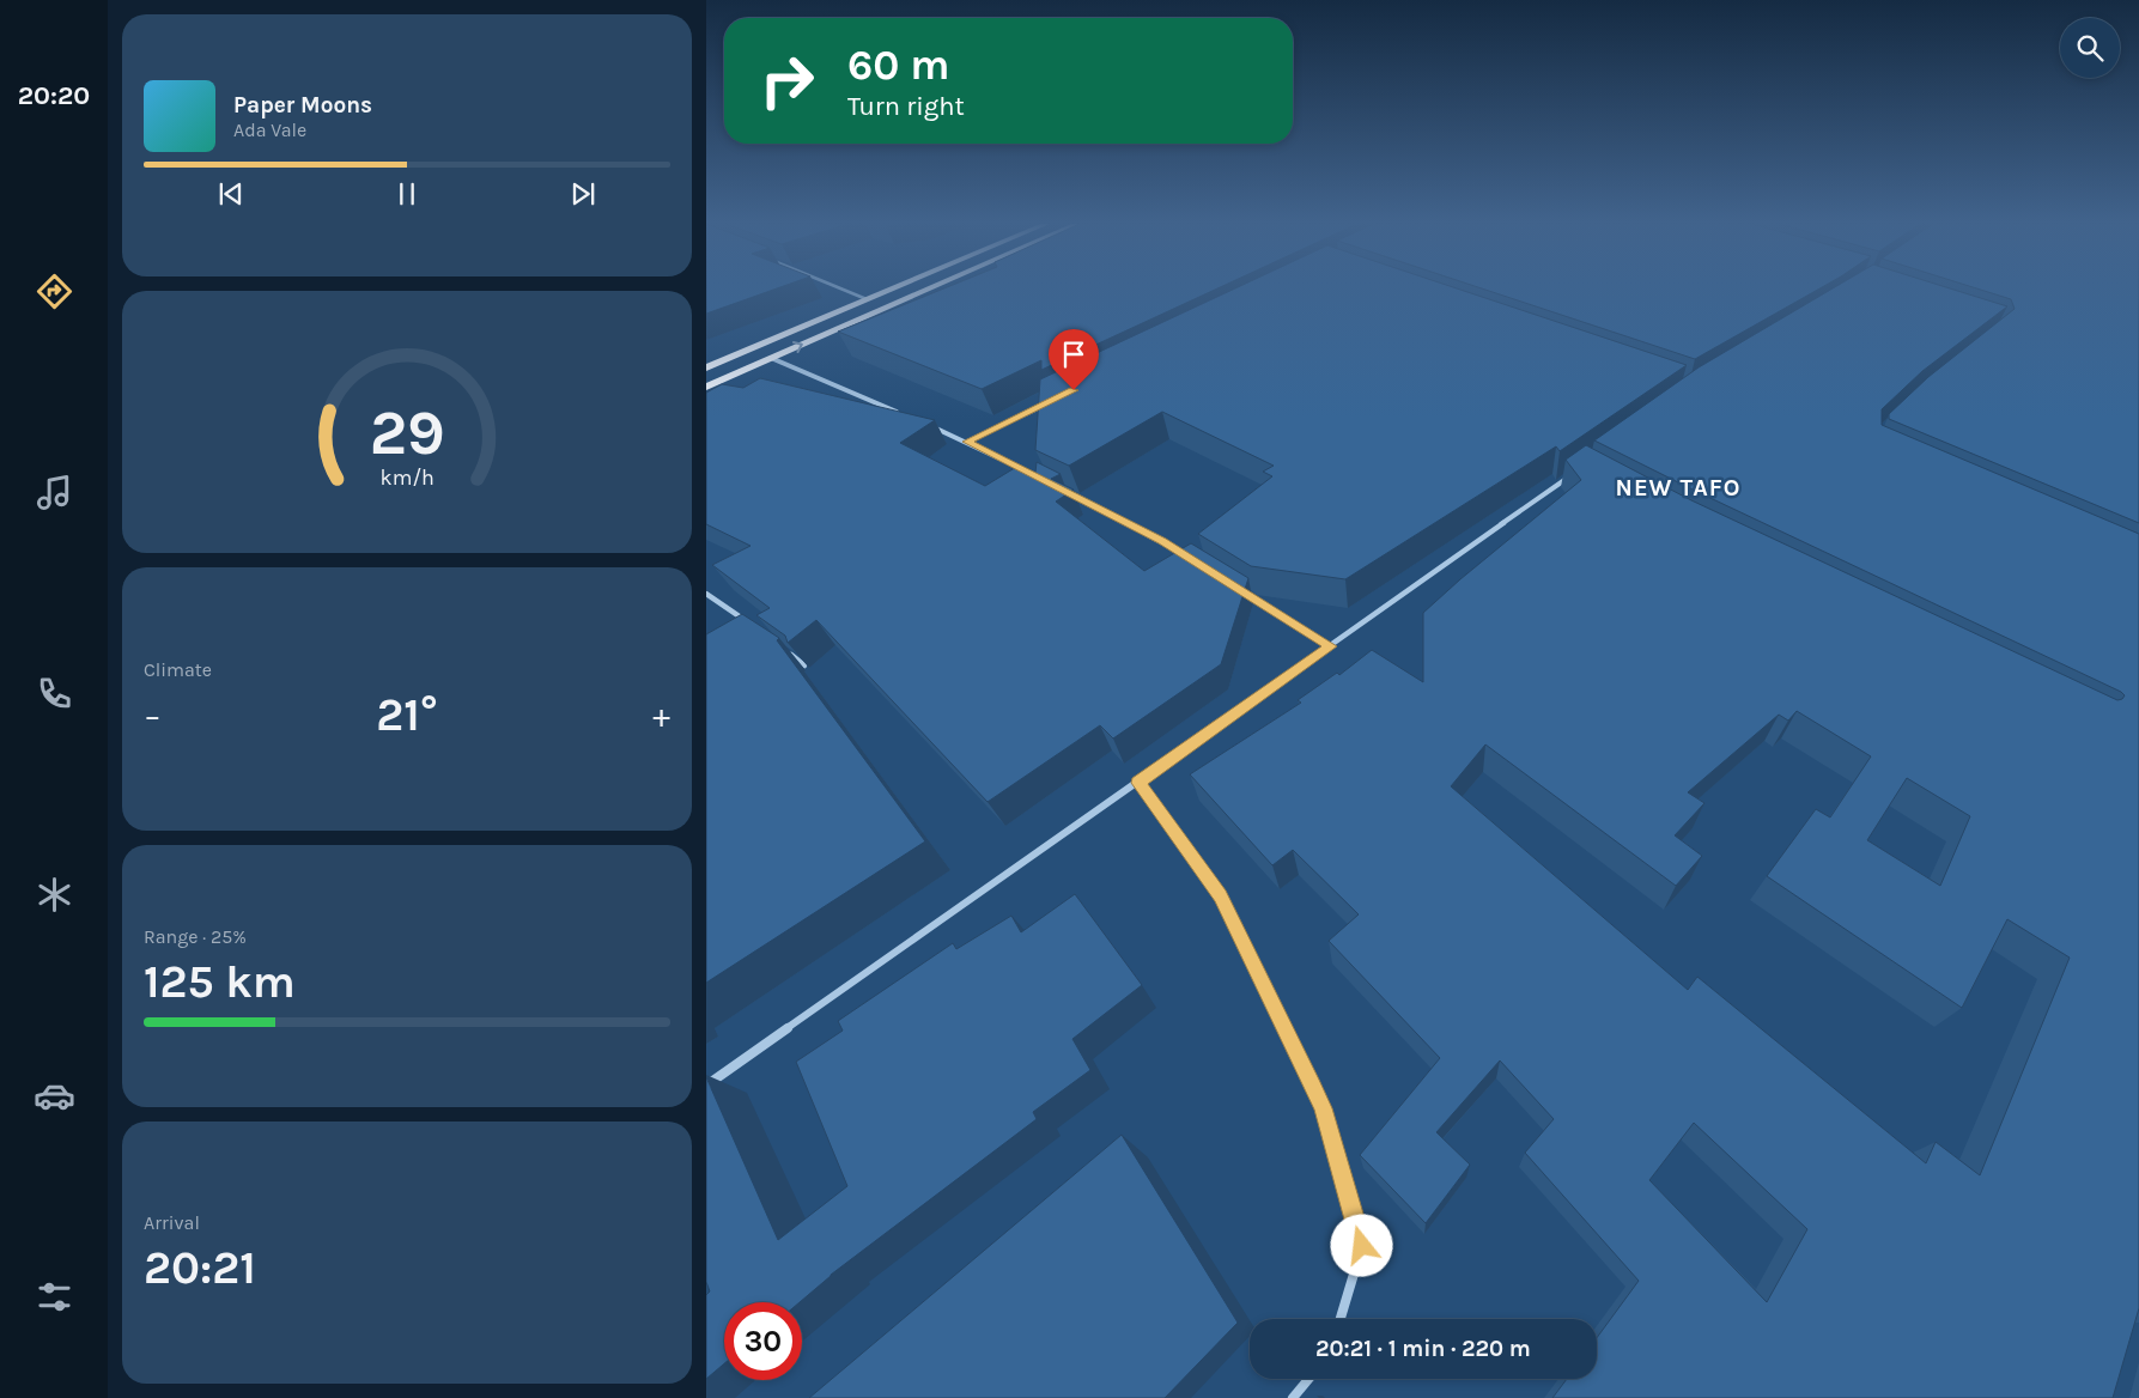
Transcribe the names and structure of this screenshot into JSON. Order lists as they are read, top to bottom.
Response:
{
  "districts": ["NEW TAFO"],
  "page": {
    "tabs": "20:20",
    "turn": ["60 m", "Turn right"],
    "song": ["Paper Moons", "Ada Vale"],
    "tile": [
      "Climate",
      ["Range · 25%", "125 km"],
      ["Arrival", "20:21"]
    ],
    "heat": ["−", "21°", "+"],
    "limit": "30",
    "trip": "20:21 · 1 min · 220 m",
    "gauge": ["29", "km/h"]
  }
}
